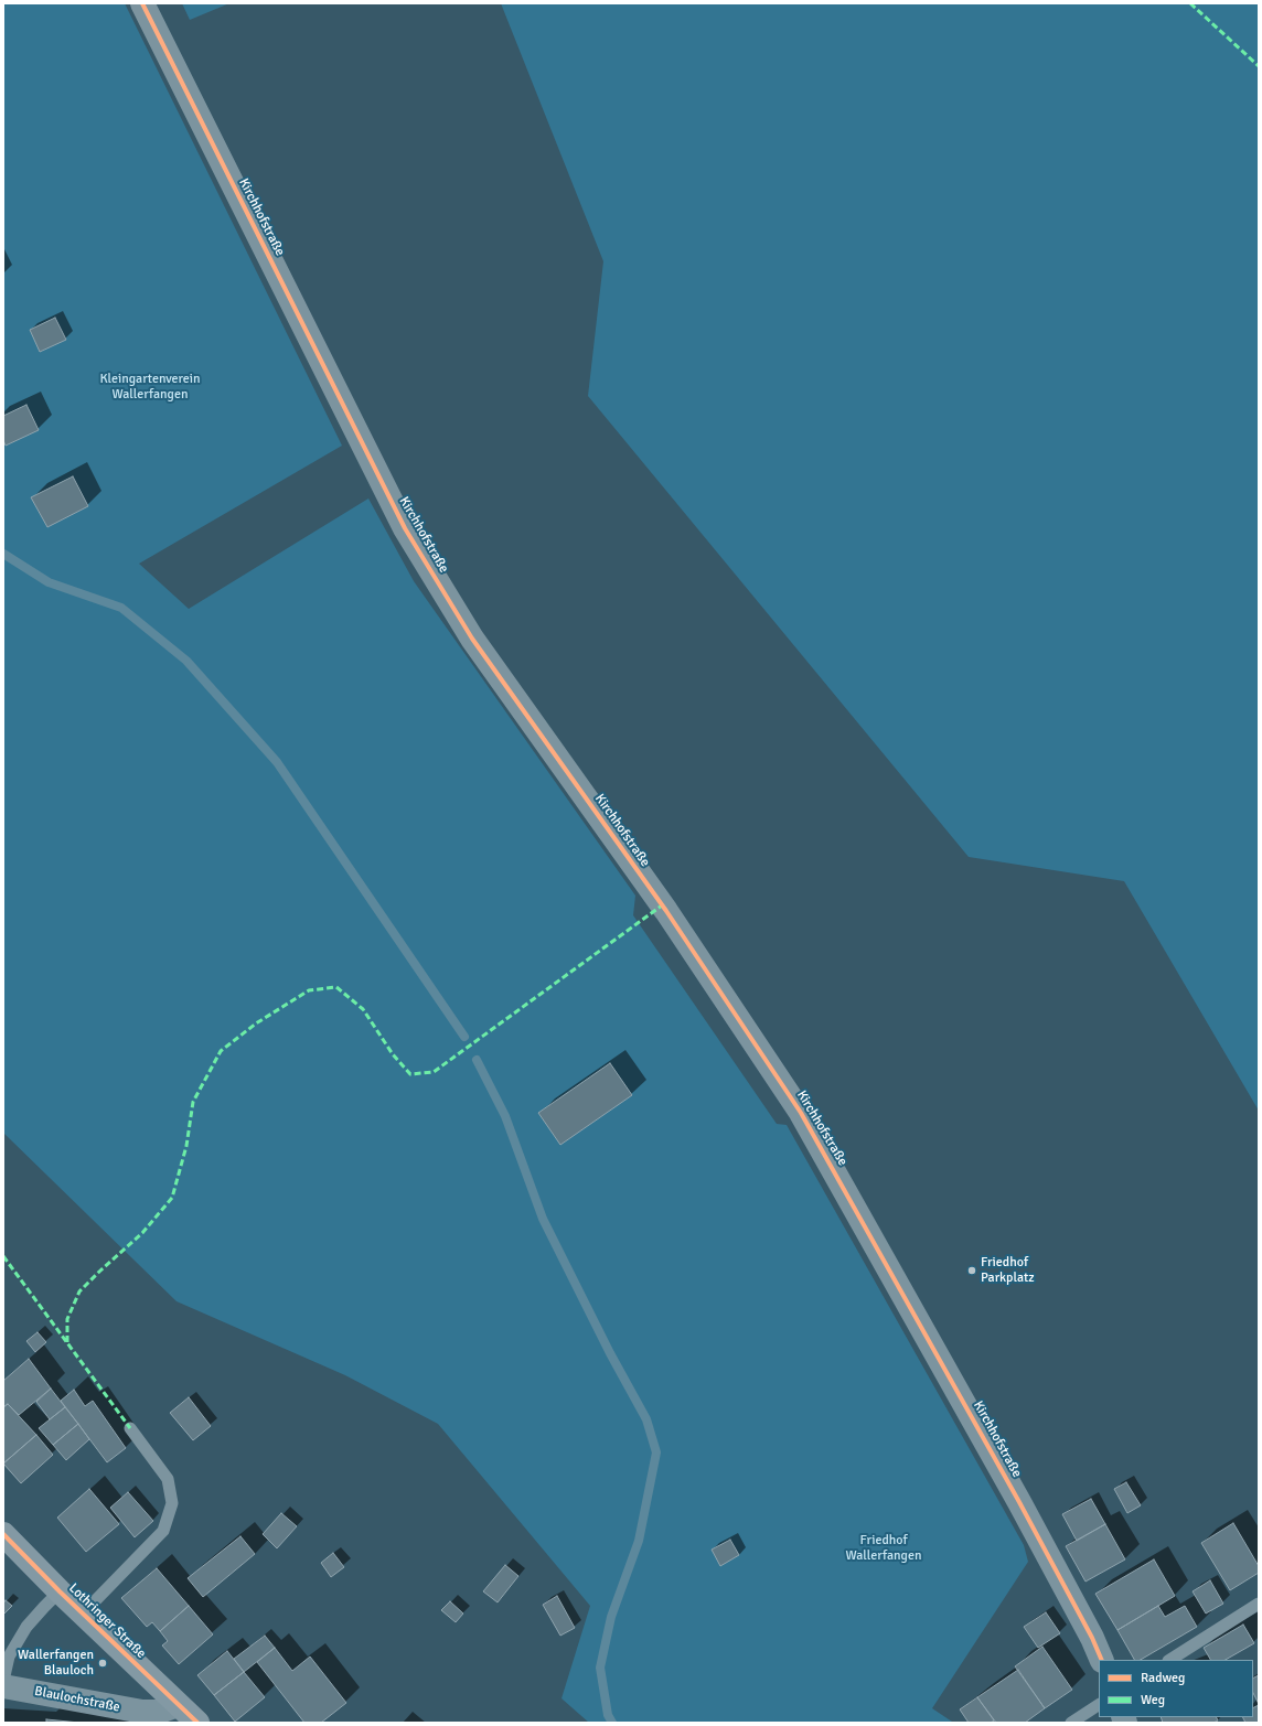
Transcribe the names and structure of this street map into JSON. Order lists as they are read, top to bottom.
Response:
{
  "streets": {
    "street": ["Kirchhofstraße", "Lothringer Straße", "Blaulochstraße"]
  },
  "crossings": [
    ["Lothringer Straße", "Blaulochstraße"]
  ],
  "parks": ["Kleingartenverein Wallerfangen", "Friedhof Wallerfangen"],
  "places": ["Friedhof Parkplatz", "Wallerfangen Blauloch"],
  "legend": ["Radweg", "Weg"]
}
